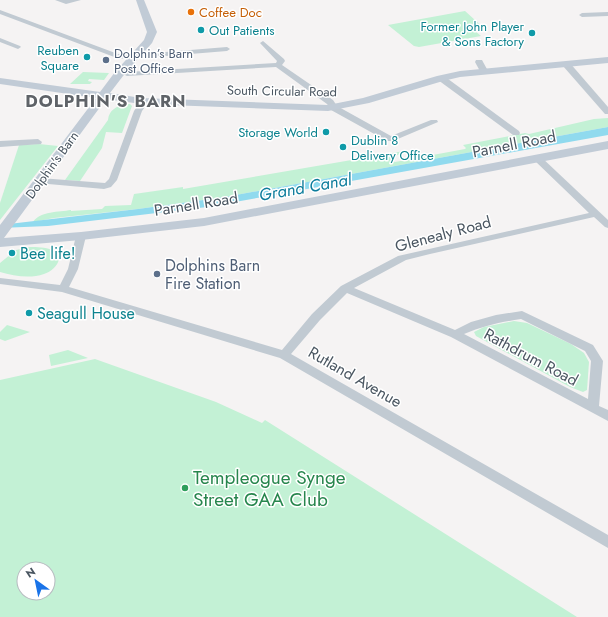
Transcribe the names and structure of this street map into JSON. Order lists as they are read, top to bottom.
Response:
{
  "streets": {
    "main road": ["South Circular Road", "Parnell Road", "Dolphin's Barn"],
    "street": ["Glenealy Road", "Rathdrum Road", "Rutland Avenue"]
  },
  "crossings": [
    ["South Circular Road", "Dolphin's Barn"],
    ["Parnell Road", "Dolphin's Barn"],
    ["Glenealy Road", "Rathdrum Road"],
    ["Glenealy Road", "Rutland Avenue"]
  ],
  "districts": ["DOLPHIN'S BARN"],
  "water": ["Grand Canal"],
  "places": [
    "Coffee Doc",
    "Out Patients",
    "Former John Player & Sons Factory",
    "Reuben Square",
    "Dolphin’s Barn Post Office",
    "Storage World",
    "Dublin 8 Delivery Office",
    "Bee life!",
    "Dolphins Barn Fire Station",
    "Seagull House",
    "Templeogue Synge Street GAA Club"
  ],
  "north": "top left"
}
